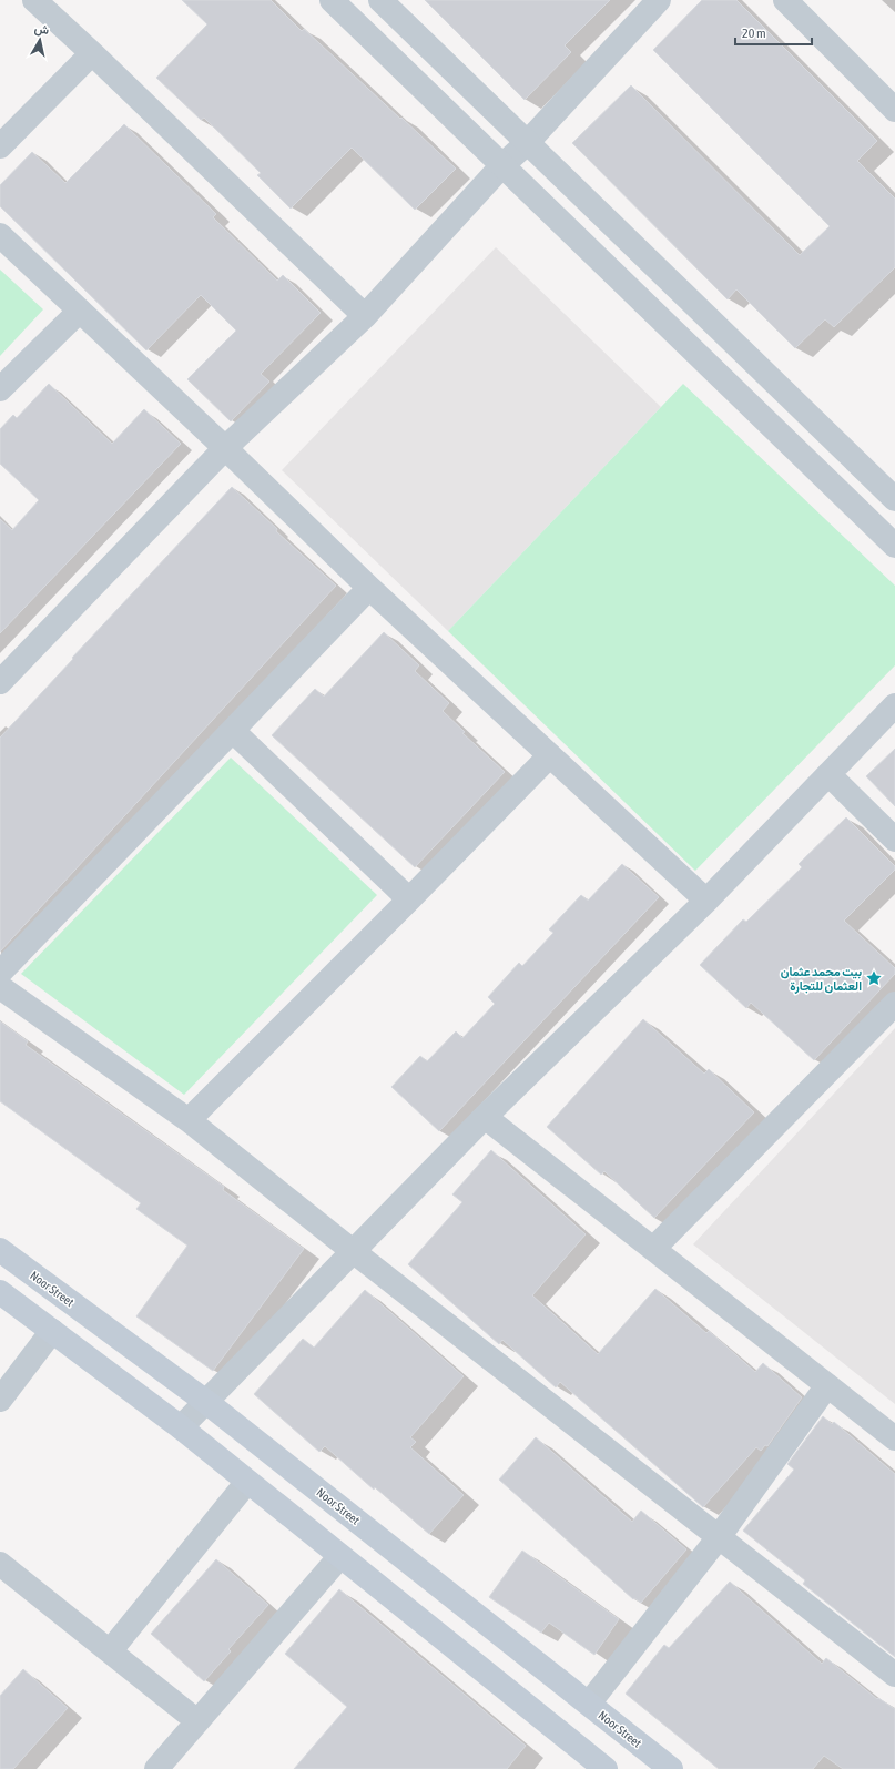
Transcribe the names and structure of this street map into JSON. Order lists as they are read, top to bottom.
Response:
{
  "streets": {
    "main road": ["Noor Street"]
  },
  "places": {
    "place": ["بيت محمد عثمان العثمان للتجارة"]
  },
  "scale_bar": "20 m",
  "north": "top"
}
